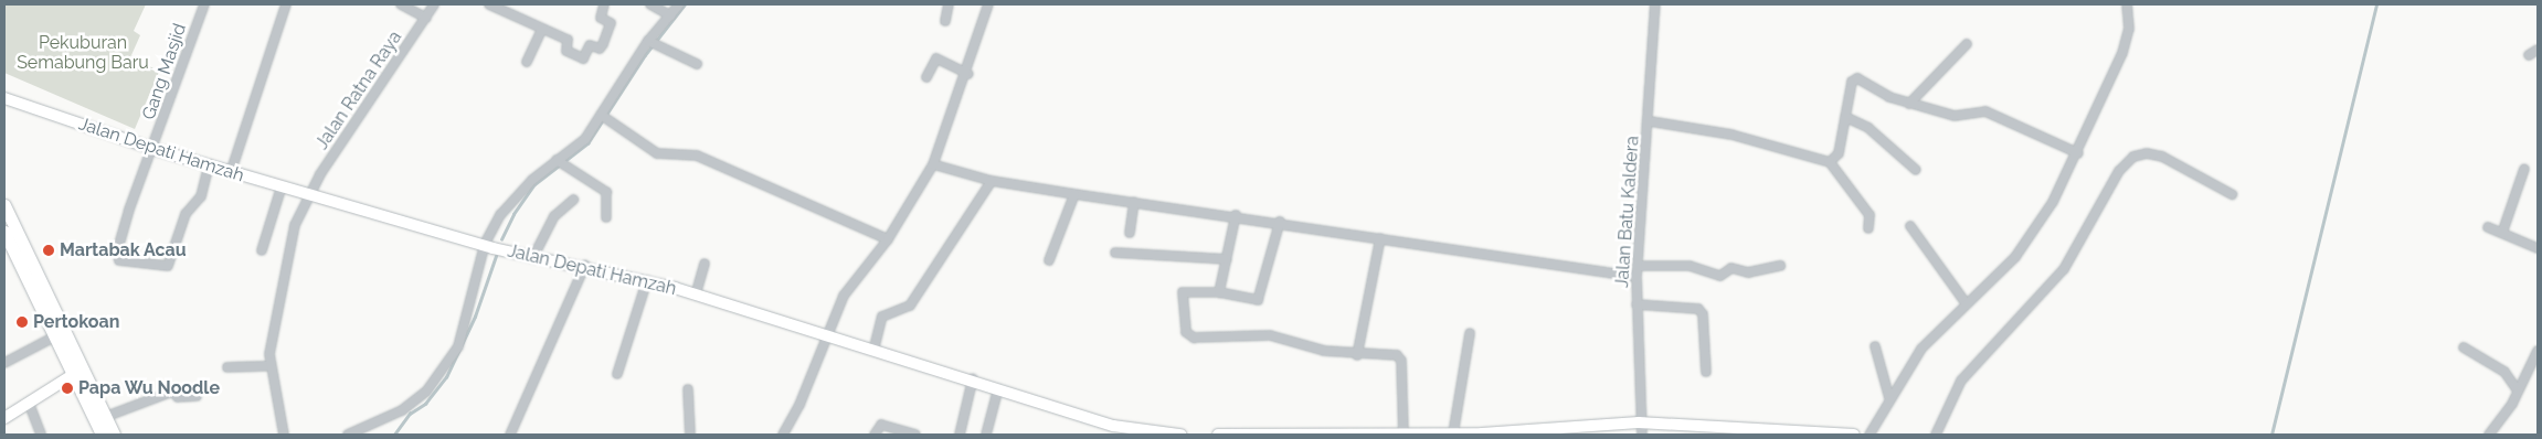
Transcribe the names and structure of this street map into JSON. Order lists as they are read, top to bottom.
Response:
{
  "streets": {
    "main road": ["Jalan Depati Hamzah"],
    "street": ["Gang Masjid", "Jalan Ratna Raya", "Jalan Batu Kaldera"]
  },
  "crossings": [
    ["Gang Masjid", "Jalan Depati Hamzah"],
    ["Jalan Ratna Raya", "Jalan Depati Hamzah"]
  ],
  "parks": ["Pekuburan Semabung Baru"],
  "places": ["Martabak Acau", "Pertokoan", "Papa Wu Noodle"]
}
